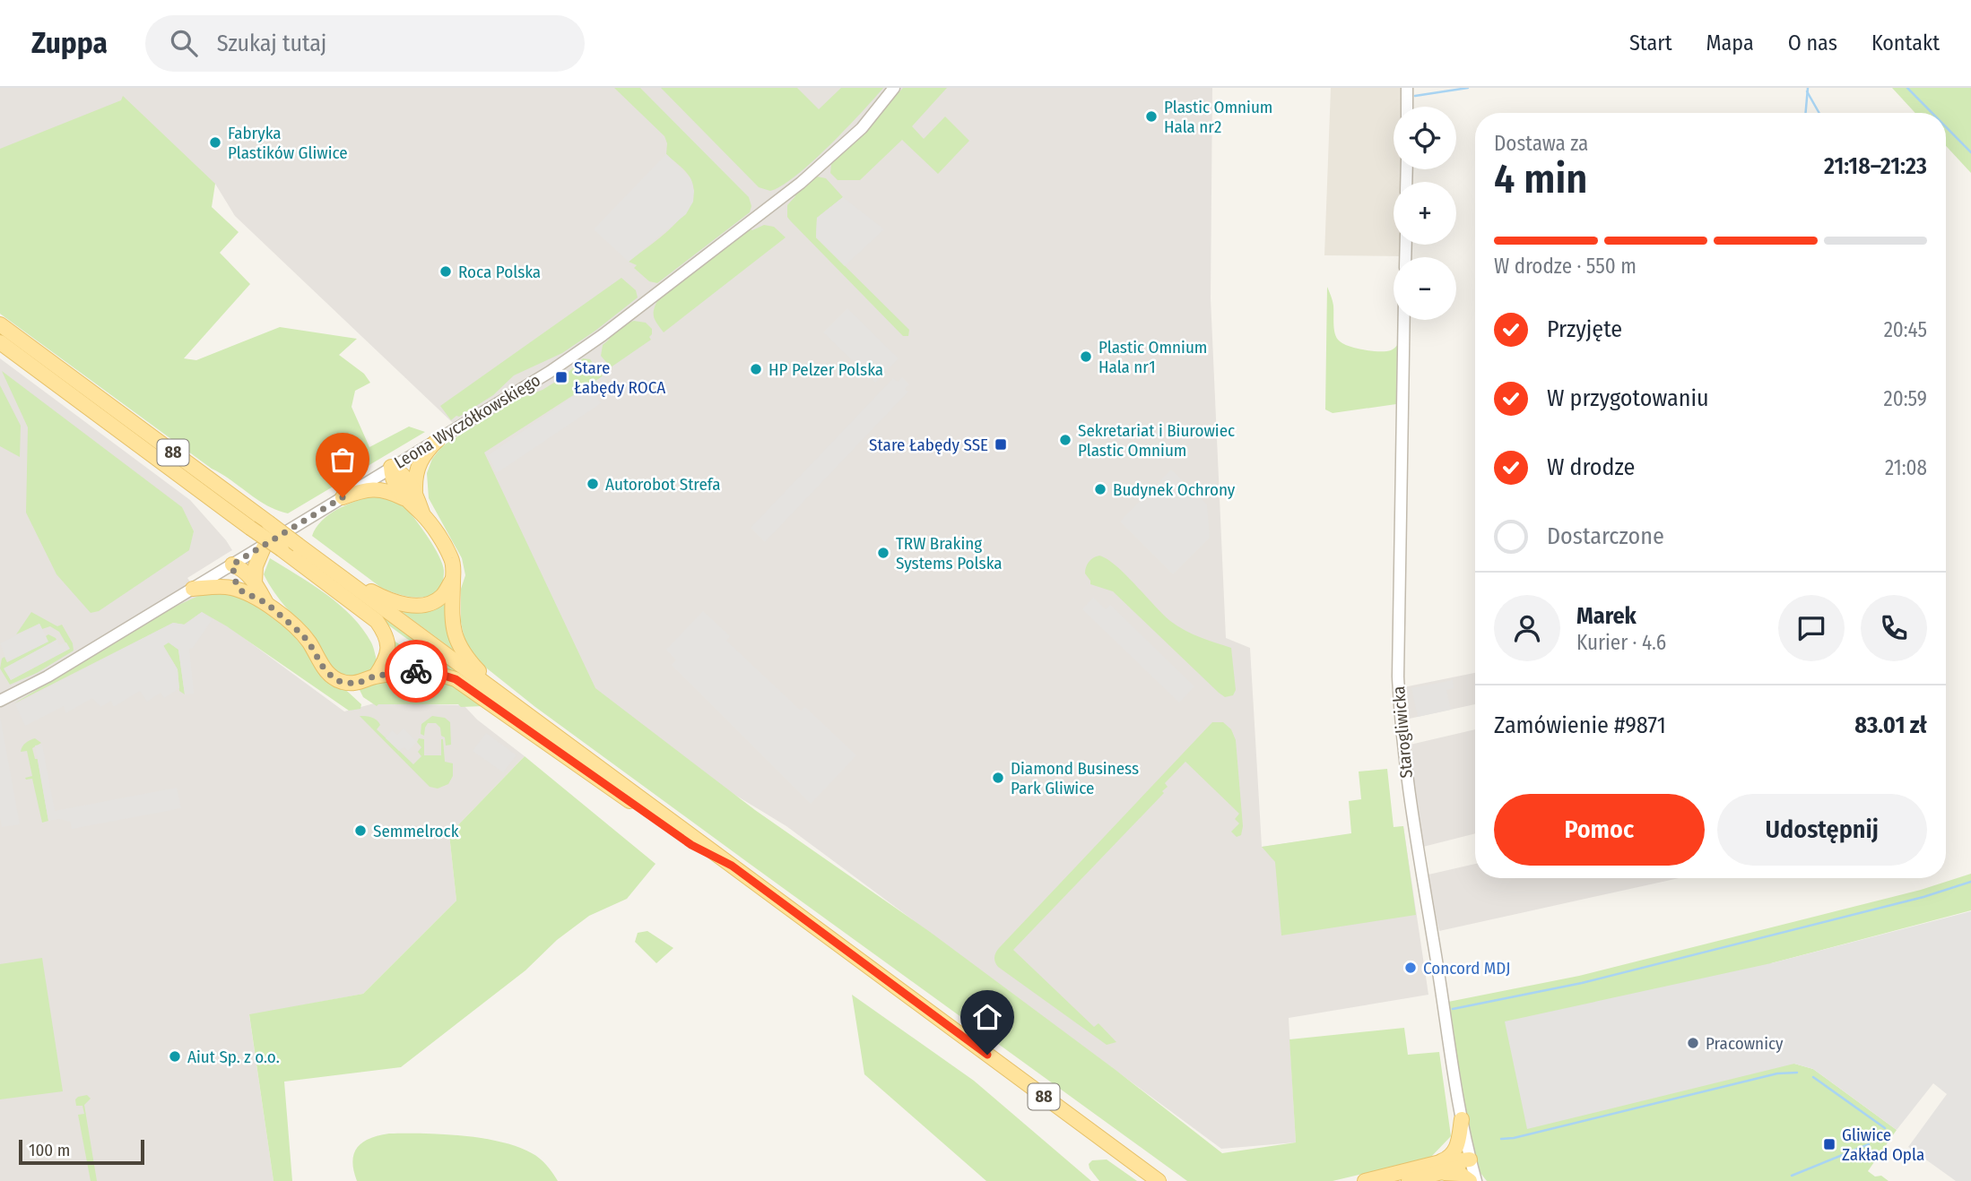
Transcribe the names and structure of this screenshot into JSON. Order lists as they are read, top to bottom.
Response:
{
  "streets": {
    "main road": ["88"],
    "street": ["Leona Wyczółkowskiego", "Starogliwicka"]
  },
  "places": {
    "other": [
      "Plastic Omnium Hala nr2",
      "Fabryka Plastików Gliwice",
      "Roca Polska",
      "Plastic Omnium Hala nr1",
      "HP Pelzer Polska",
      "Sekretariat i Biurowiec Plastic Omnium",
      "Autorobot Strefa",
      "Budynek Ochrony",
      "TRW Braking Systems Polska",
      "Diamond Business Park Gliwice",
      "Semmelrock",
      "Concord MDJ",
      "Pracownicy",
      "Aiut Sp. z o.o."
    ],
    "transit": ["Stare Łabędy ROCA", "Stare Łabędy SSE", "Gliwice Zakład Opla"]
  },
  "scale_bar": "100 m",
  "page": {
    "header": "Zuppa",
    "search": "Szukaj tutaj",
    "nav": [
      "Start",
      "Mapa",
      "O nas",
      "Kontakt"
    ],
    "map_buttons": ["+", "−"],
    "heading": ["4 min", "Dostawa za", "21:18–21:23"],
    "panel": [
      "Marek",
      "Kurier · 4.6",
      "Zamówienie #9871",
      "83.01 zł"
    ],
    "bar": "W drodze · 550 m",
    "list": [
      ["Przyjęte", "20:45"],
      ["W przygotowaniu", "20:59"],
      ["W drodze", "21:08"],
      "Dostarczone"
    ],
    "buttons": ["Pomoc", "Udostępnij"],
    "scale": "100 m"
  }
}
